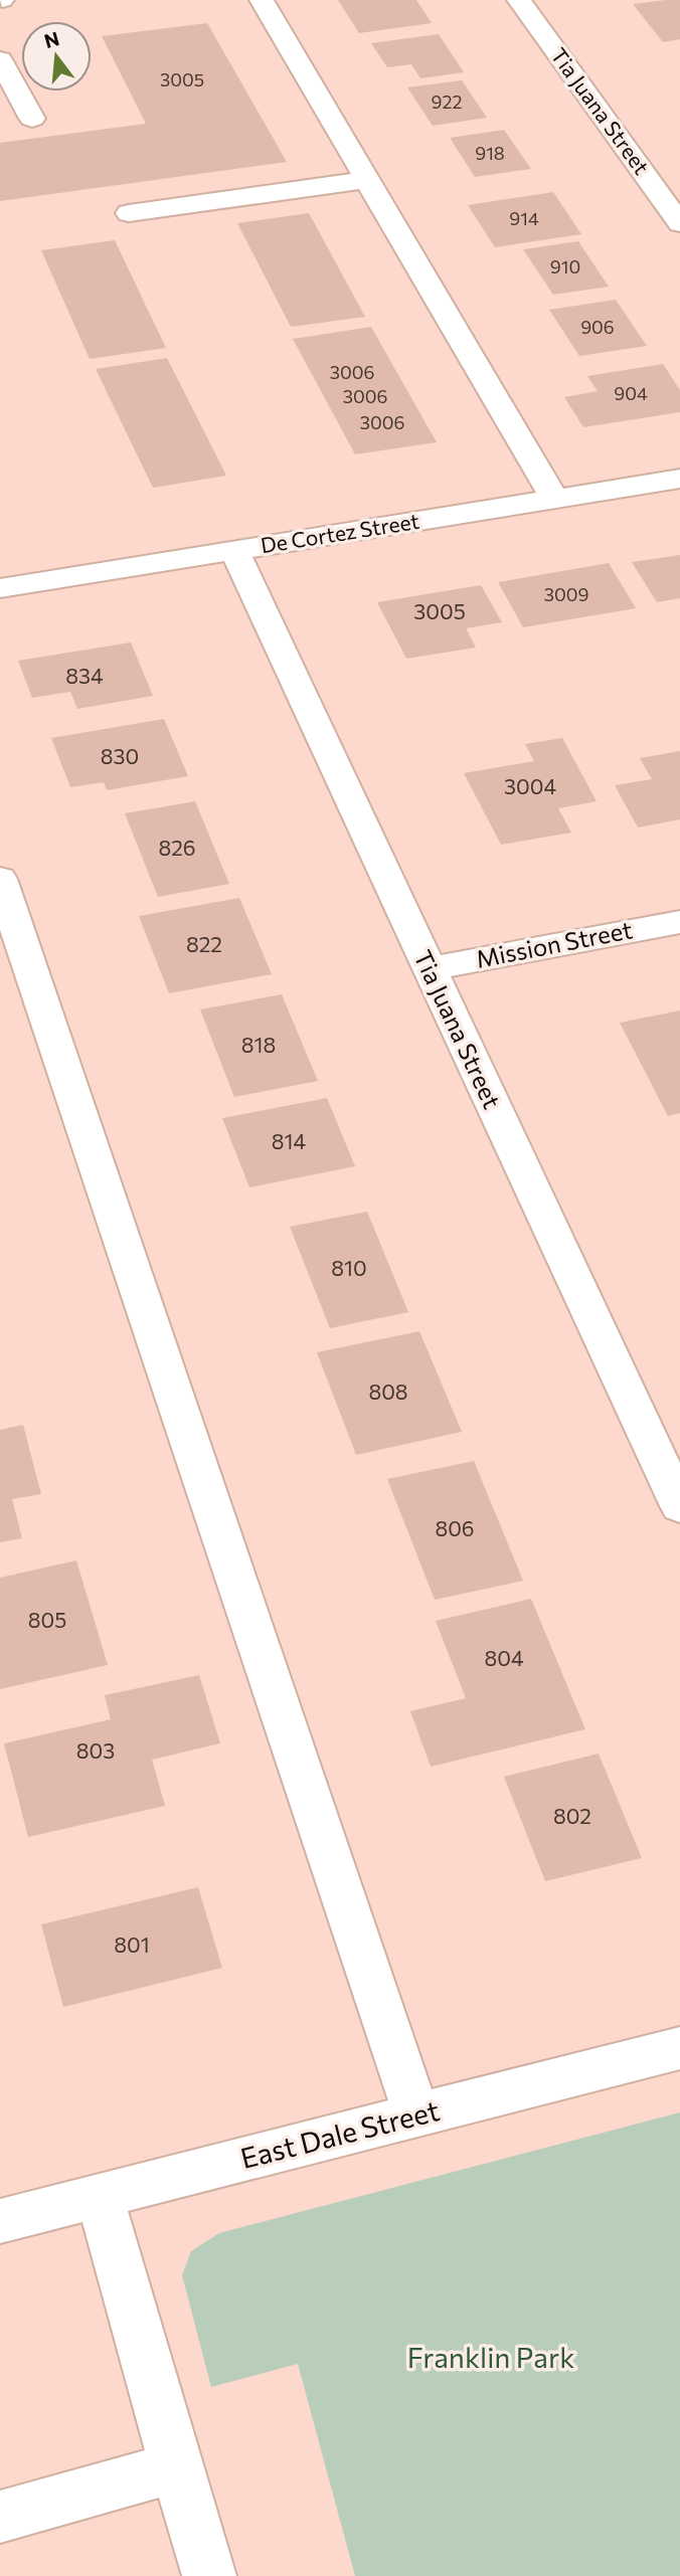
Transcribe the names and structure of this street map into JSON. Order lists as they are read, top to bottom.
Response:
{
  "streets": {
    "street": [
      "Tia Juana Street",
      "De Cortez Street",
      "Mission Street",
      "East Dale Street"
    ]
  },
  "crossings": [
    ["Tia Juana Street", "De Cortez Street"],
    ["Tia Juana Street", "Mission Street"]
  ],
  "parks": ["Franklin Park"],
  "house_numbers": [
    "3005",
    "922",
    "918",
    "914",
    "910",
    "906",
    "3006",
    "904",
    "3006",
    "3006",
    "3009",
    "3005",
    "834",
    "830",
    "3004",
    "826",
    "822",
    "818",
    "814",
    "810",
    "808",
    "806",
    "805",
    "804",
    "803",
    "802",
    "801"
  ],
  "north": "top"
}
